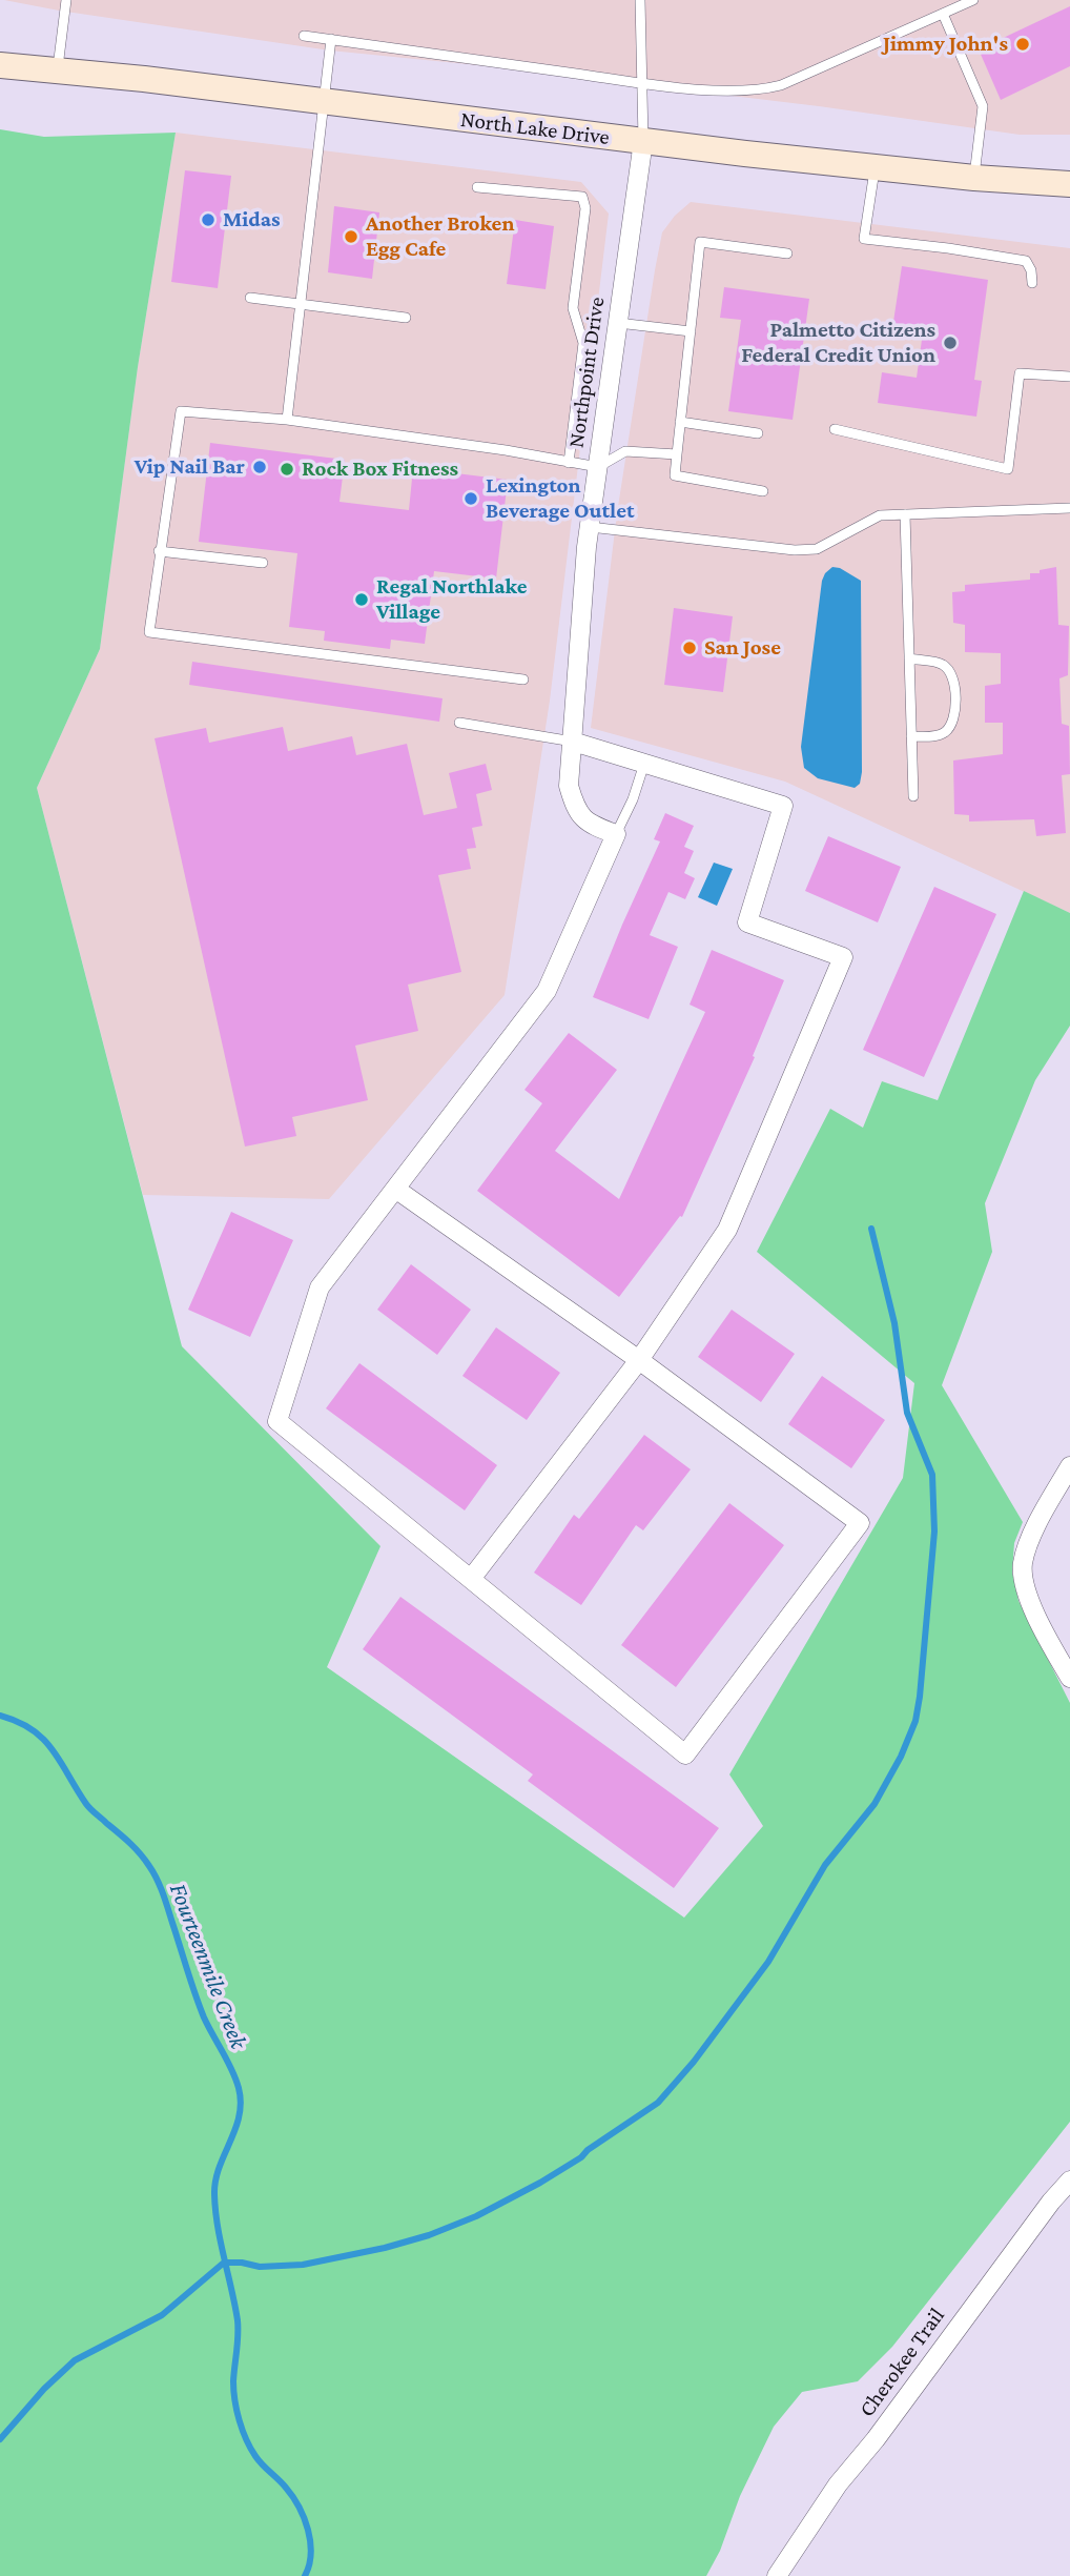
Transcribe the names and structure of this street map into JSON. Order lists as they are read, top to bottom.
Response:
{
  "streets": {
    "main road": ["North Lake Drive"],
    "street": ["Northpoint Drive", "Cherokee Trail"]
  },
  "crossings": [
    ["North Lake Drive", "Northpoint Drive"]
  ],
  "water": ["Fourteenmile Creek"],
  "places": [
    "Jimmy John's",
    "Midas",
    "Another Broken Egg Cafe",
    "Palmetto Citizens Federal Credit Union",
    "Vip Nail Bar",
    "Rock Box Fitness",
    "Lexington Beverage Outlet",
    "Regal Northlake Village",
    "San Jose"
  ]
}
